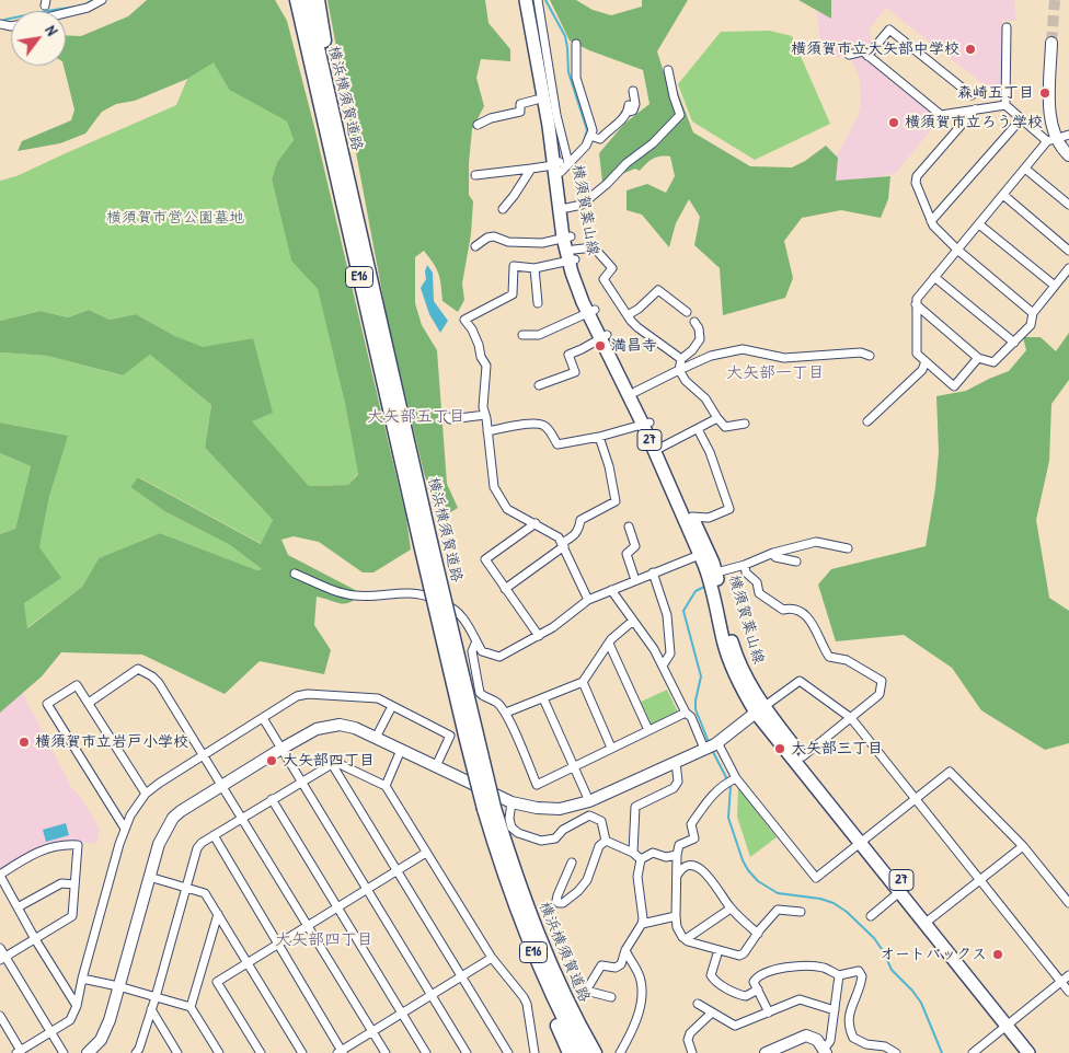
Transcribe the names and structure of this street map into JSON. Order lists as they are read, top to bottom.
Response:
{
  "streets": {
    "highway": ["横浜横須賀道路", "E16"],
    "main road": ["横須賀葉山線", "27"]
  },
  "districts": ["大矢部一丁目", "大矢部五丁目", "大矢部四丁目"],
  "parks": ["横須賀市営公園墓地"],
  "places": [
    "横須賀市立大矢部中学校",
    "森崎五丁目",
    "横須賀市立ろう学校",
    "満昌寺",
    "横須賀市立岩戸小学校",
    "大矢部三丁目",
    "大矢部四丁目",
    "オートバックス"
  ],
  "north": "top right"
}
